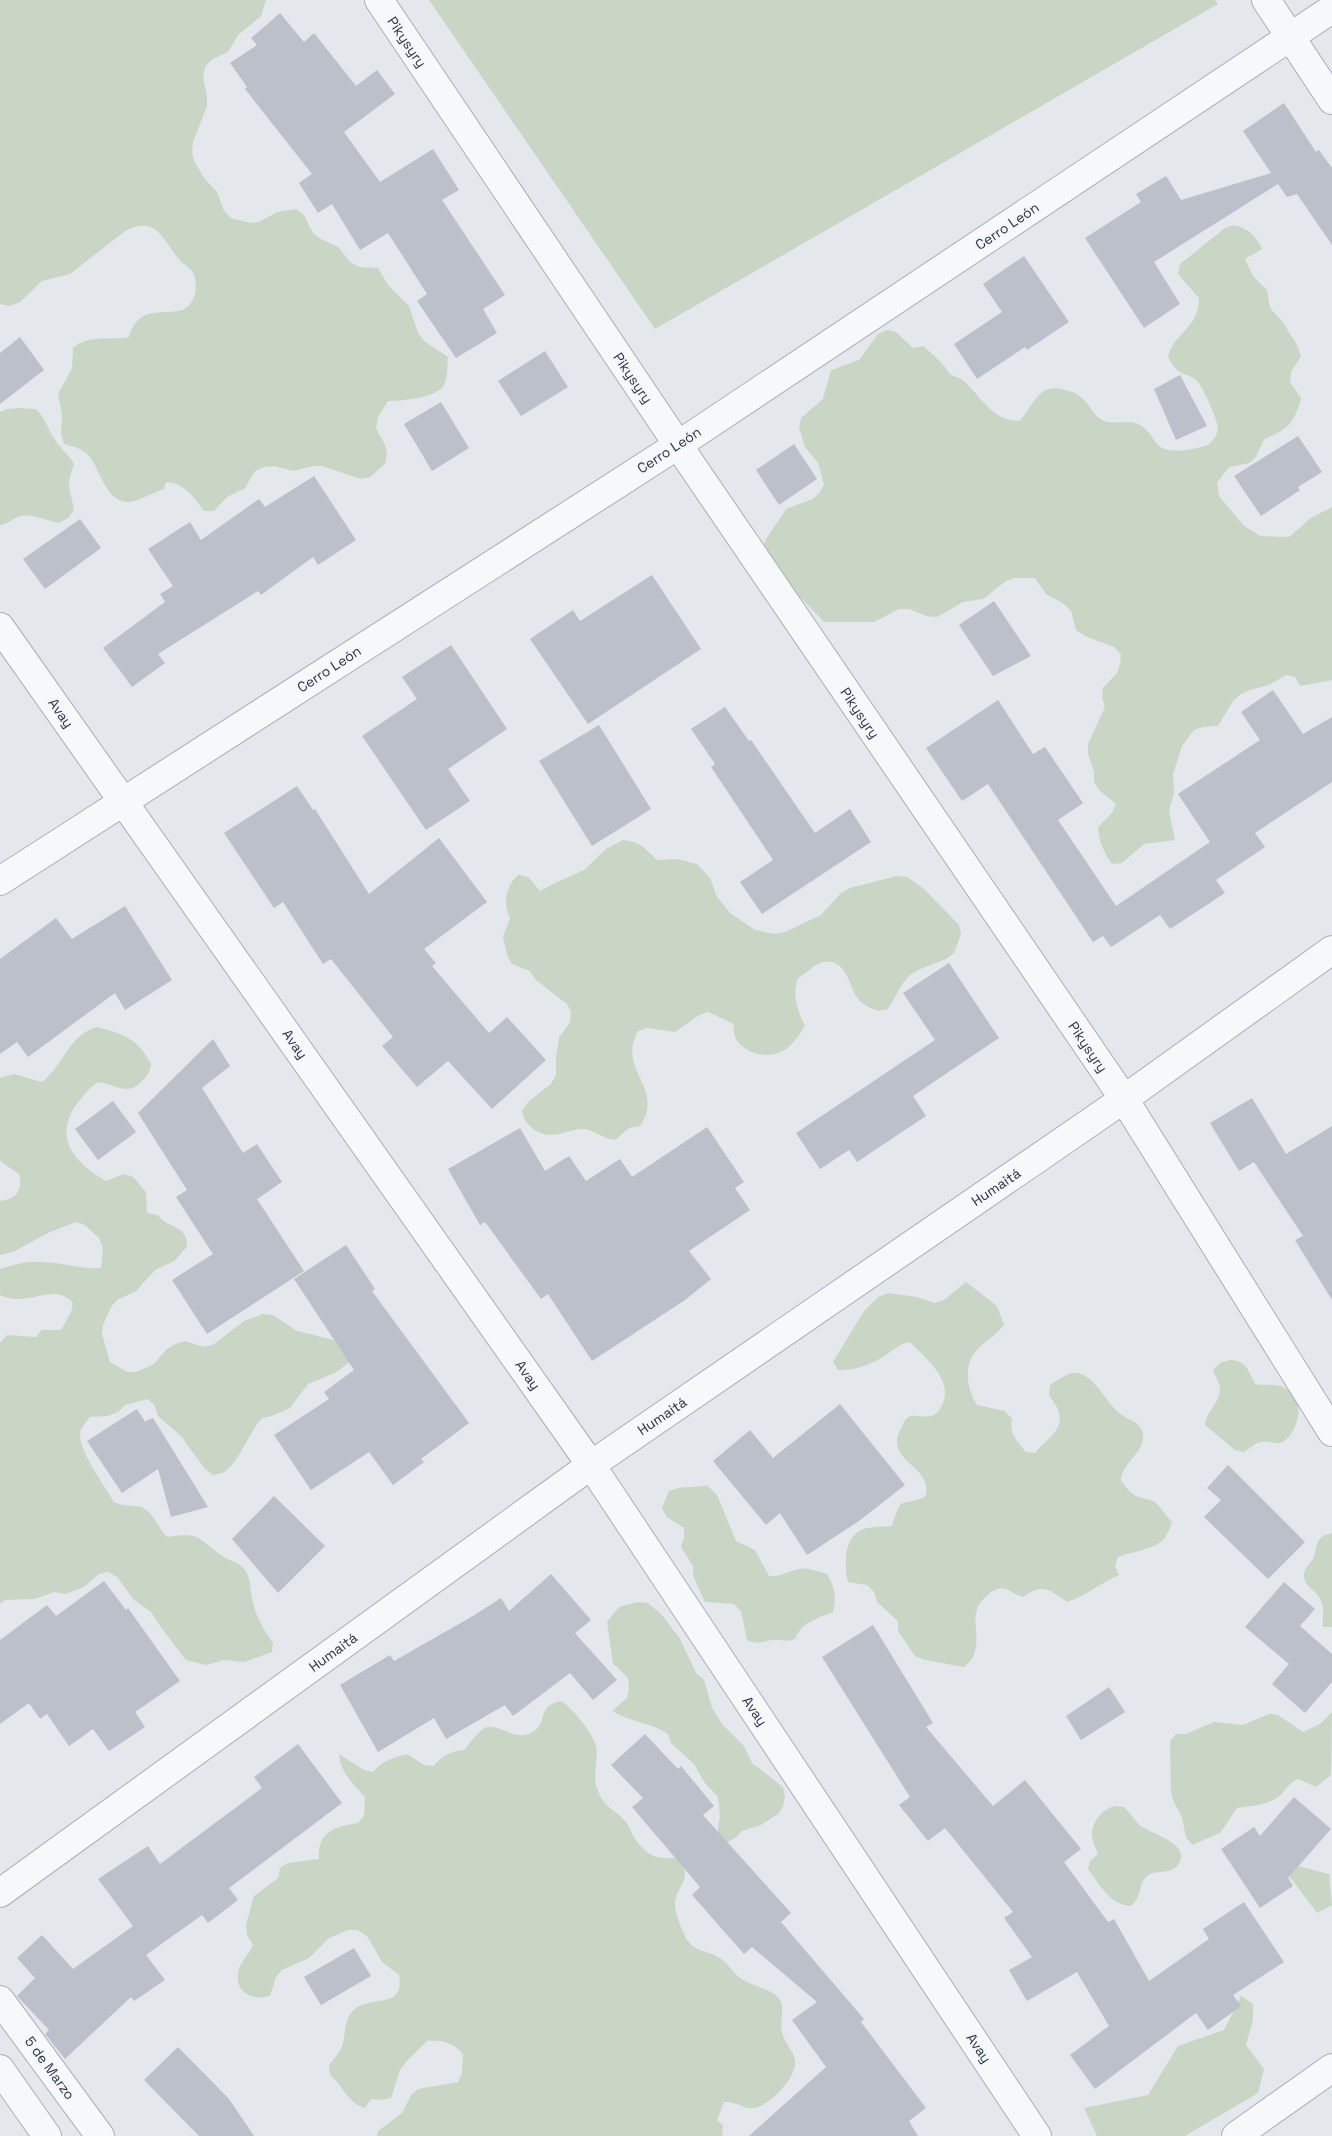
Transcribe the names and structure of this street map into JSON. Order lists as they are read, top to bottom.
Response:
{
  "streets": {
    "street": [
      "Pikysyry",
      "Cerro León",
      "Avay",
      "Humaitá",
      "5 de Marzo"
    ]
  },
  "crossings": [
    ["Pikysyry", "Cerro León"],
    ["Pikysyry", "Humaitá"],
    ["Cerro León", "Avay"],
    ["Avay", "Humaitá"]
  ]
}
